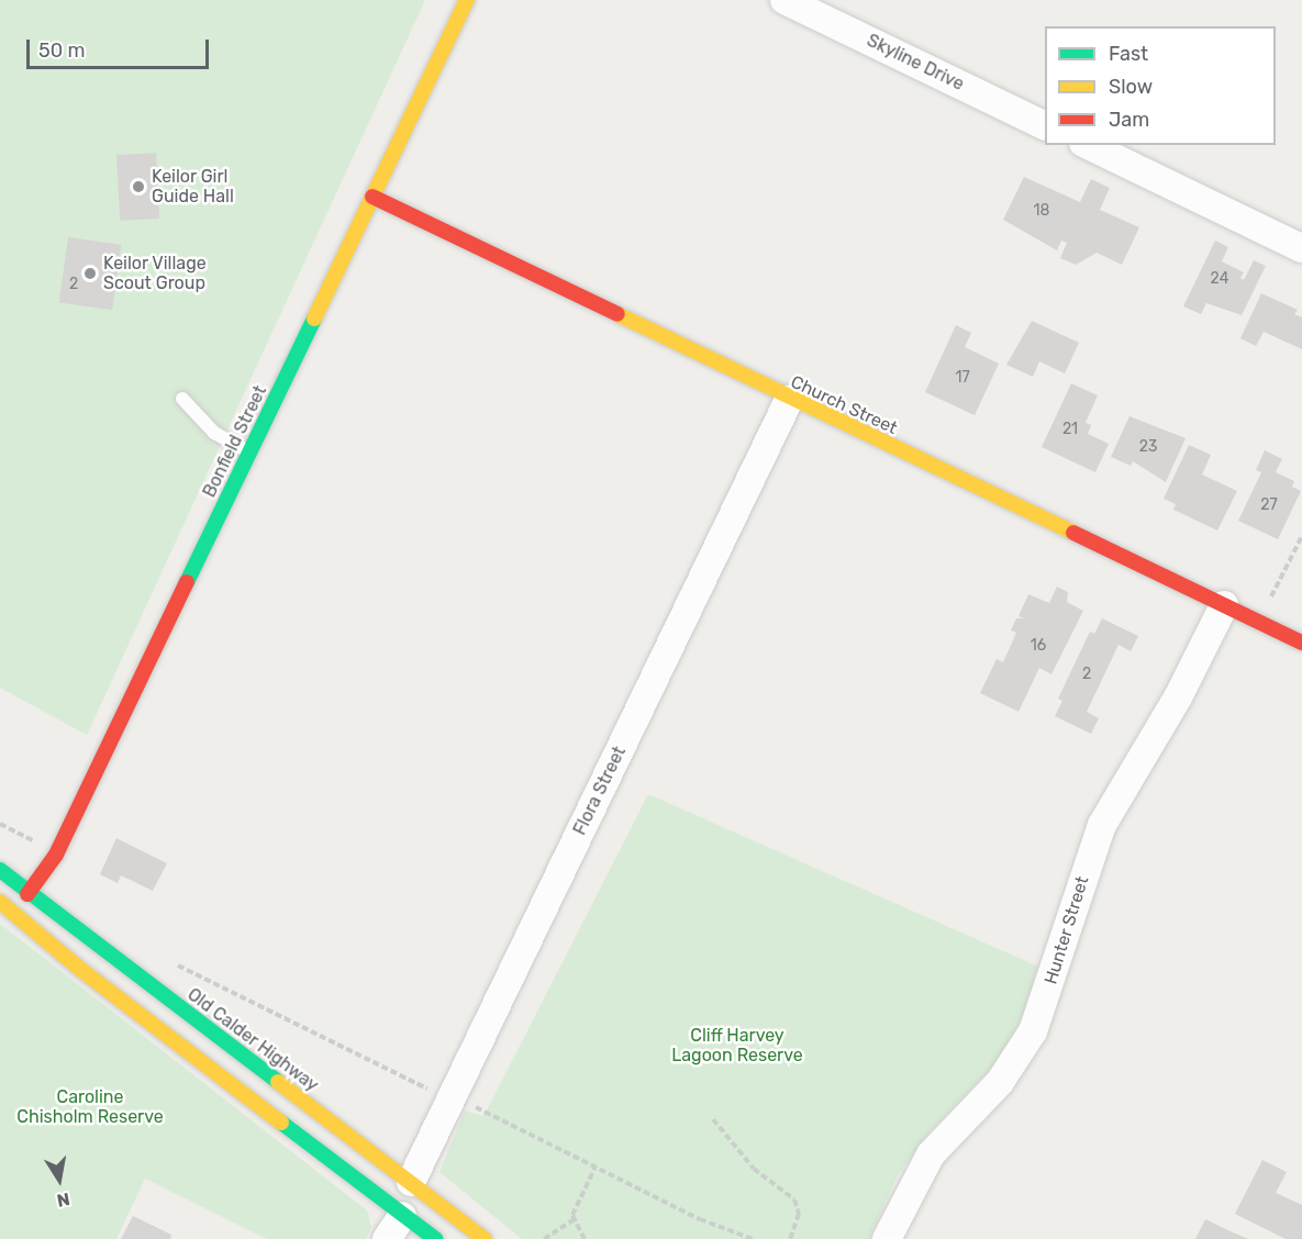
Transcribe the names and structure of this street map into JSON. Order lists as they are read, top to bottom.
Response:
{
  "streets": {
    "street": [
      "Skyline Drive",
      "Church Street",
      "Bonfield Street",
      "Flora Street",
      "Hunter Street",
      "Old Calder Highway"
    ]
  },
  "crossings": [
    ["Church Street", "Bonfield Street"],
    ["Church Street", "Flora Street"],
    ["Church Street", "Hunter Street"],
    ["Bonfield Street", "Old Calder Highway"],
    ["Flora Street", "Old Calder Highway"]
  ],
  "parks": ["Cliff Harvey Lagoon Reserve", "Caroline Chisholm Reserve"],
  "places": ["Keilor Girl Guide Hall", "Keilor Village Scout Group"],
  "house_numbers": [
    "18",
    "24",
    "2",
    "17",
    "21",
    "23",
    "27",
    "16",
    "2"
  ],
  "legend": ["Fast", "Slow", "Jam"],
  "scale_bar": "50 m",
  "north": "bottom"
}
